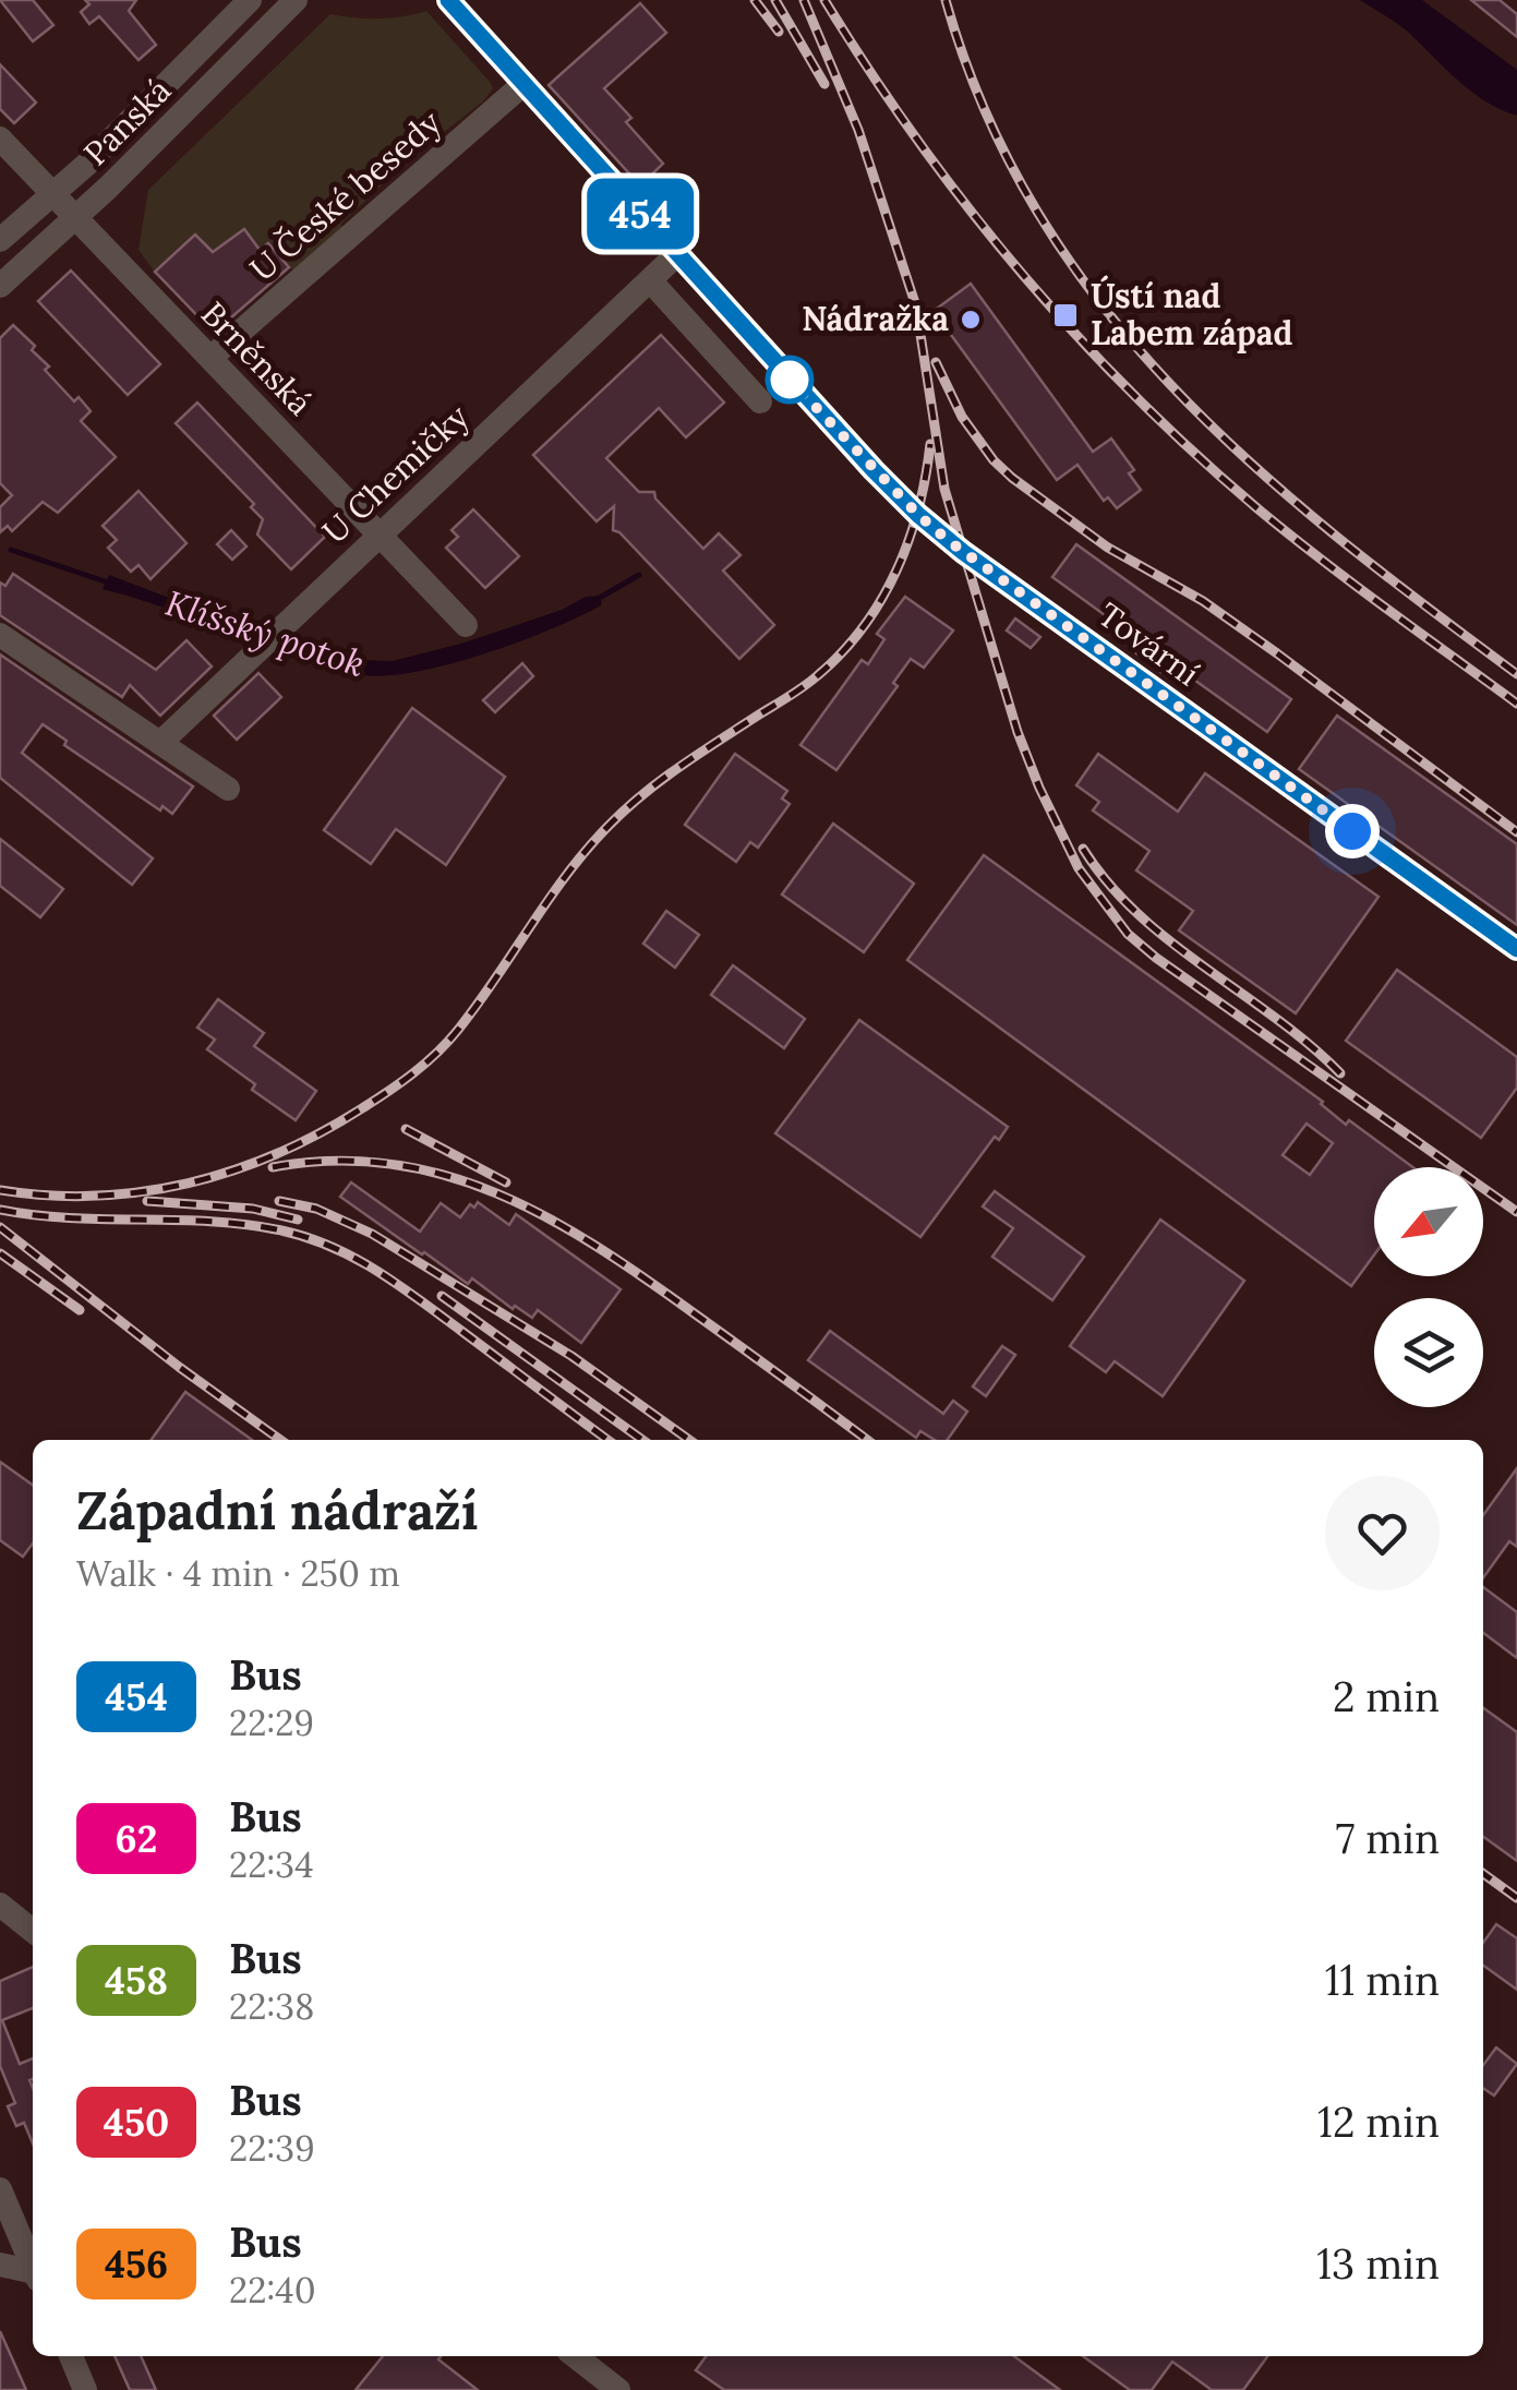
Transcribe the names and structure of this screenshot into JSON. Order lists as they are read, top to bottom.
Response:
{
  "streets": {
    "street": [
      "Panská",
      "U České besedy",
      "Brněnská",
      "U Chemičky",
      "Tovární"
    ]
  },
  "crossings": [
    ["Panská", "Brněnská"],
    ["U České besedy", "Brněnská"],
    ["U České besedy", "Tovární"],
    ["Brněnská", "U Chemičky"],
    ["U Chemičky", "Tovární"]
  ],
  "water": ["Klíšský potok"],
  "places": {
    "transit": ["Ústí nad Labem západ"],
    "other": ["Nádražka"]
  },
  "lines": ["bus line 454"],
  "north": "bottom left",
  "page": {
    "on_map": "454",
    "heading": ["Západní nádraží", "Walk · 4 min · 250 m"],
    "list": [
      {
        "mark": "454",
        "name": "Bus",
        "note": "22:29",
        "value": "2 min"
      },
      {
        "mark": "62",
        "name": "Bus",
        "note": "22:34",
        "value": "7 min"
      },
      {
        "mark": "458",
        "name": "Bus",
        "note": "22:38",
        "value": "11 min"
      },
      {
        "mark": "450",
        "name": "Bus",
        "note": "22:39",
        "value": "12 min"
      },
      {
        "mark": "456",
        "name": "Bus",
        "note": "22:40",
        "value": "13 min"
      }
    ]
  }
}
